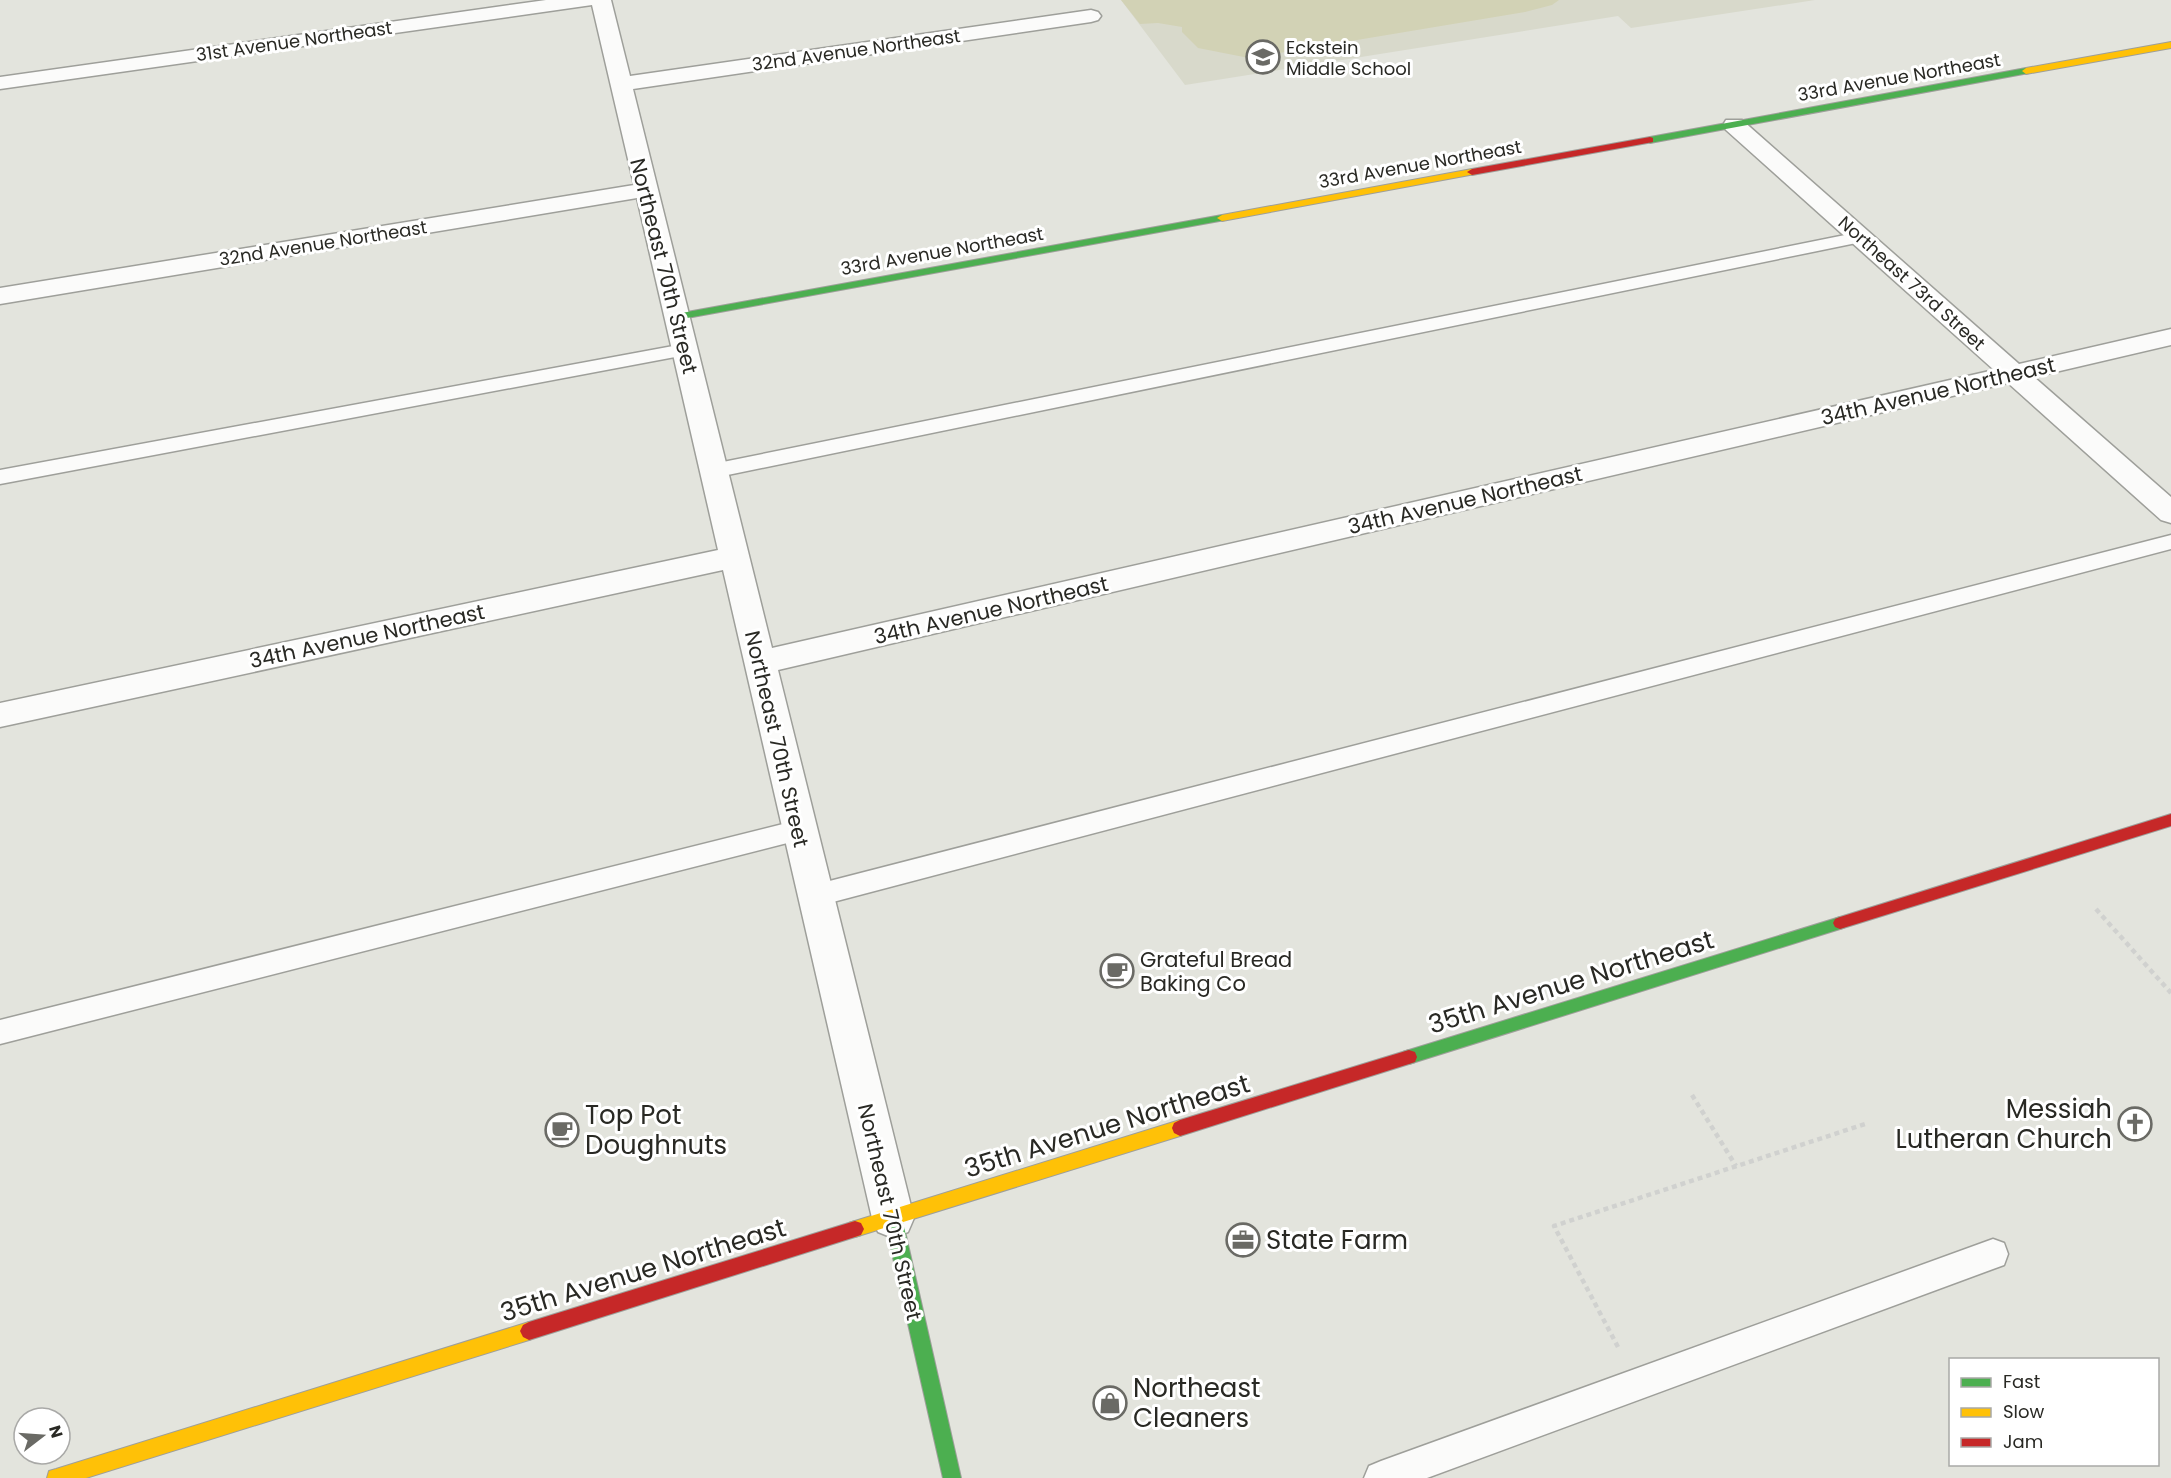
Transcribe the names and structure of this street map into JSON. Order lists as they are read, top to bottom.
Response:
{
  "streets": {
    "street": [
      "31st Avenue Northeast",
      "32nd Avenue Northeast",
      "33rd Avenue Northeast",
      "Northeast 70th Street",
      "Northeast 73rd Street",
      "34th Avenue Northeast",
      "35th Avenue Northeast"
    ]
  },
  "crossings": [
    ["32nd Avenue Northeast", "Northeast 70th Street"],
    ["33rd Avenue Northeast", "Northeast 70th Street"],
    ["33rd Avenue Northeast", "Northeast 73rd Street"],
    ["Northeast 70th Street", "34th Avenue Northeast"],
    ["Northeast 70th Street", "35th Avenue Northeast"],
    ["Northeast 73rd Street", "34th Avenue Northeast"]
  ],
  "places": {
    "school or university": ["Eckstein Middle School"],
    "cafe": ["Grateful Bread Baking Co", "Top Pot Doughnuts"],
    "church": ["Messiah Lutheran Church"],
    "office": ["State Farm"],
    "shop": ["Northeast Cleaners"]
  },
  "legend": ["Fast", "Slow", "Jam"],
  "north": "right"
}
